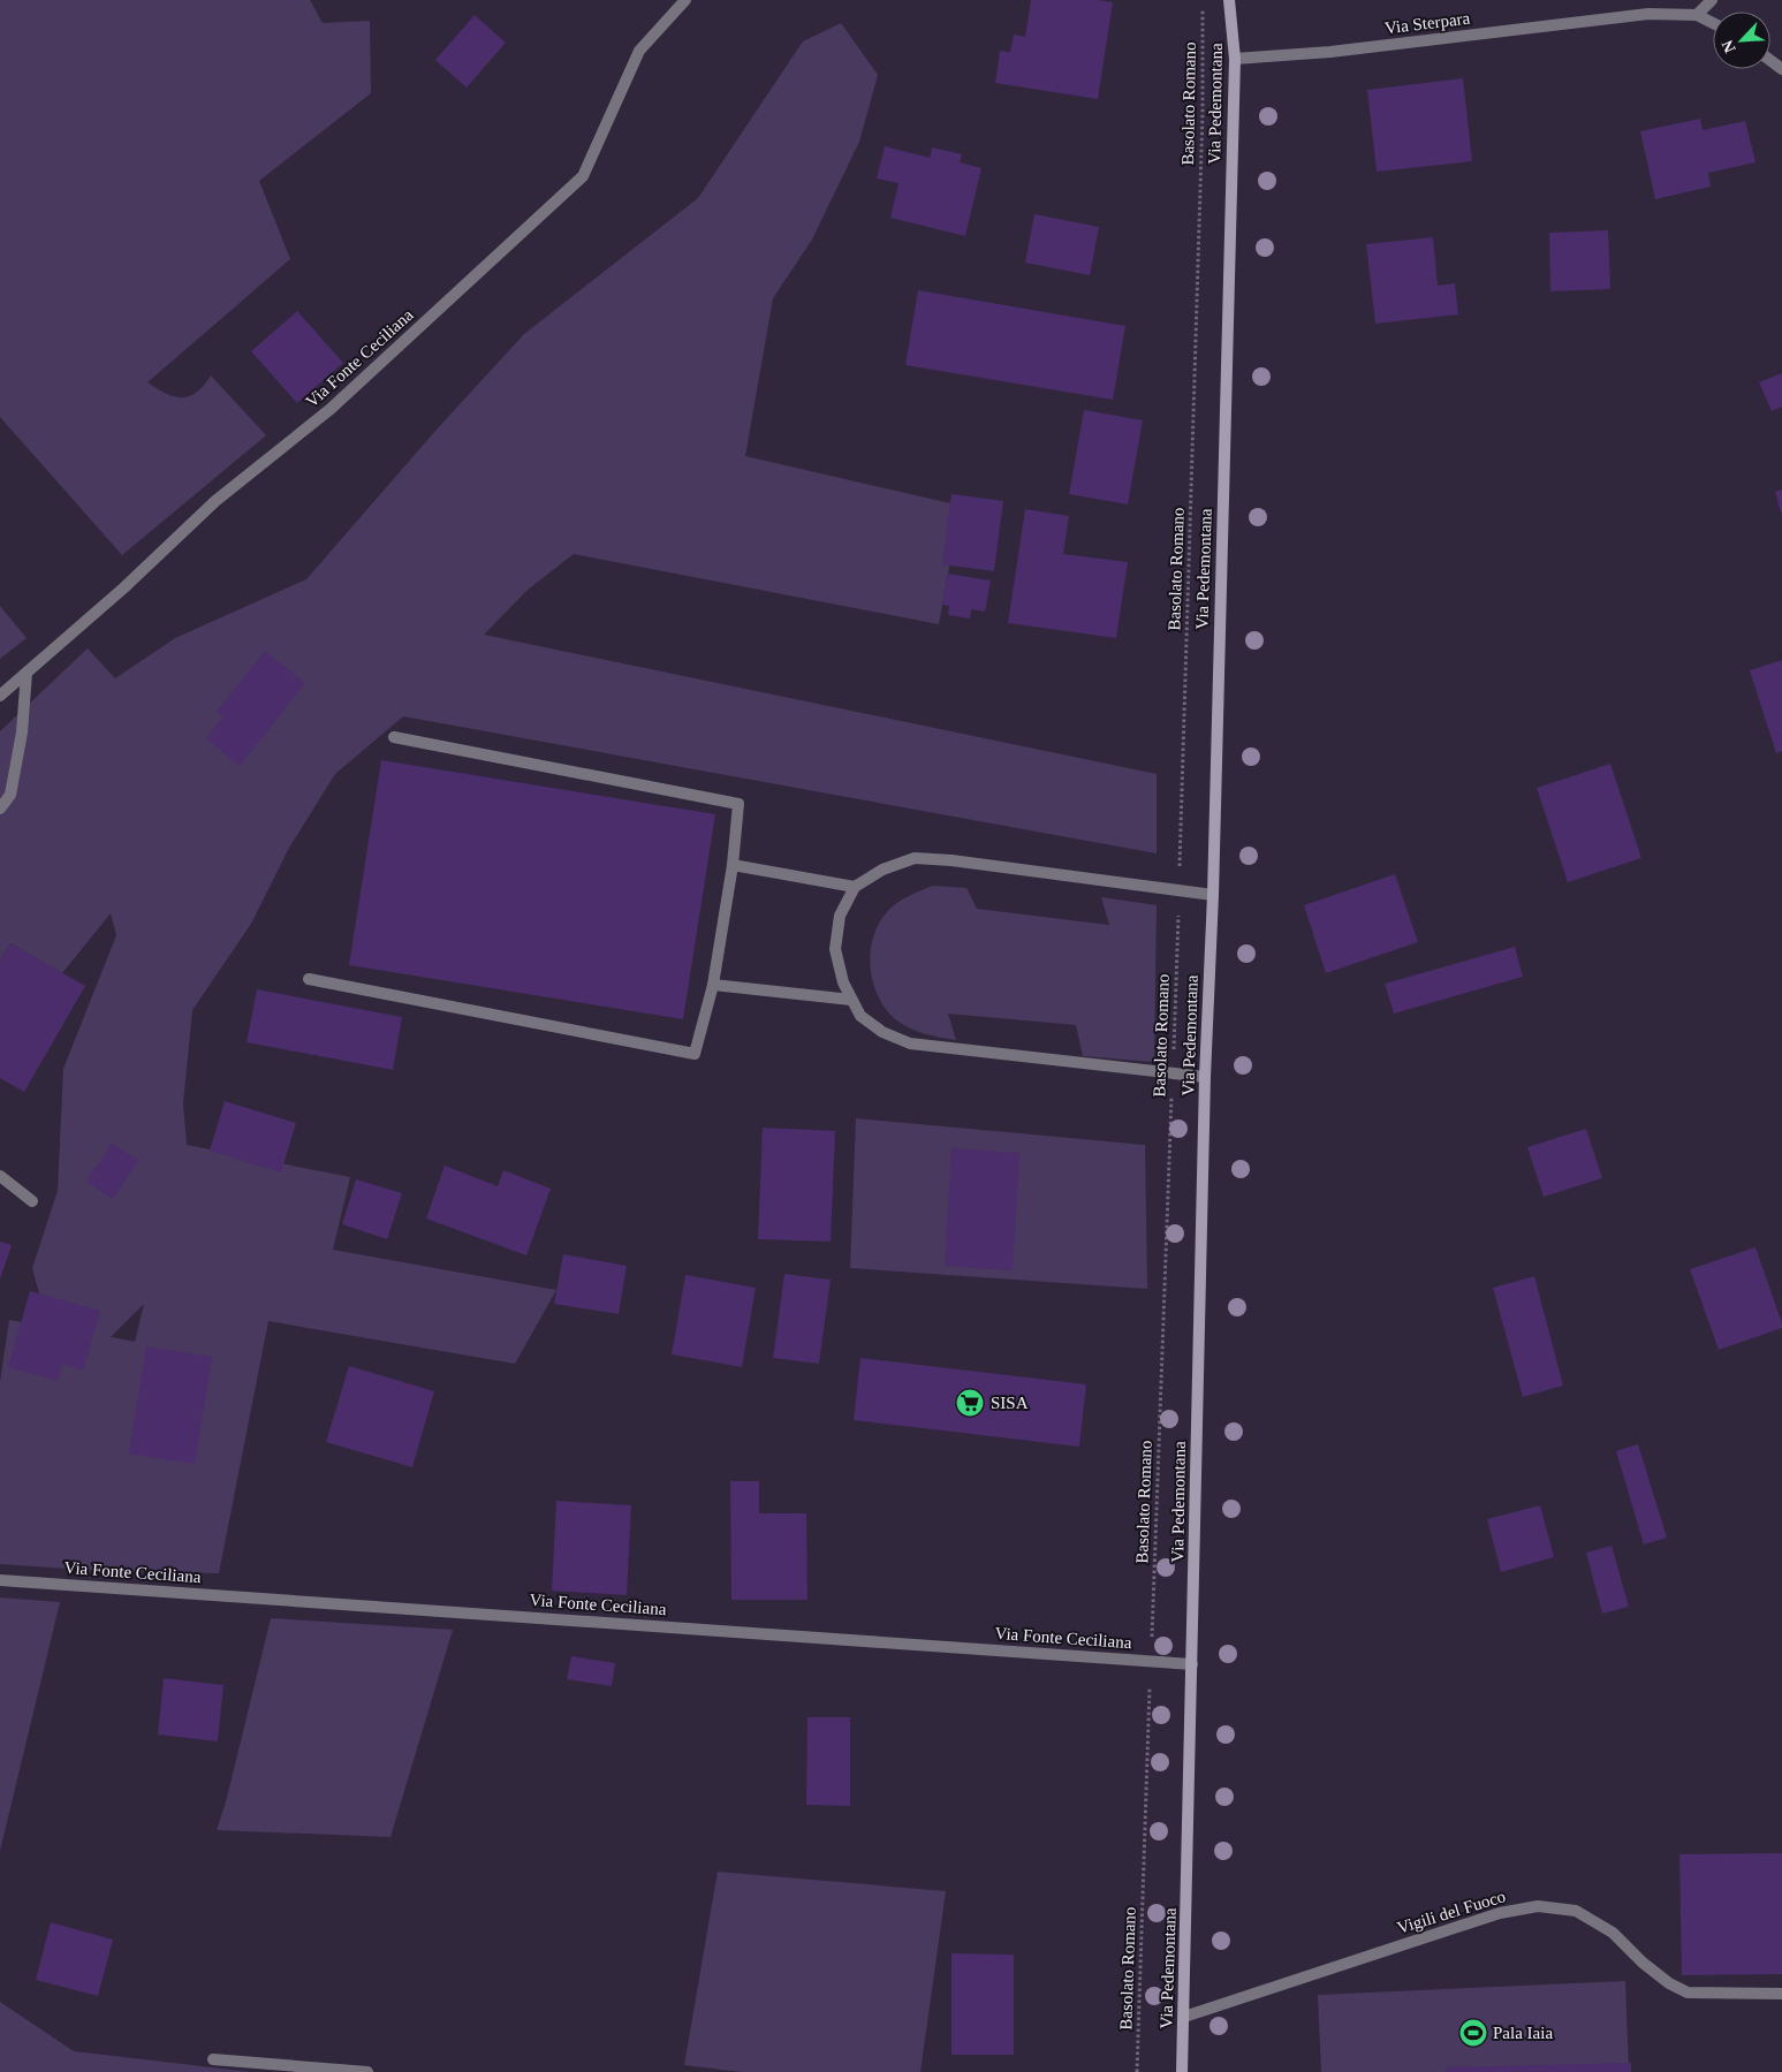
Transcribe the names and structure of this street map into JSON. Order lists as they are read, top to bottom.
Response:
{
  "streets": {
    "street": [
      "Via Sterpara",
      "Via Pedemontana",
      "Via Fonte Ceciliana",
      "Vigili del Fuoco"
    ],
    "path": ["Basolato Romano"]
  },
  "crossings": [
    ["Via Sterpara", "Via Pedemontana"],
    ["Basolato Romano", "Via Fonte Ceciliana"],
    ["Via Pedemontana", "Via Fonte Ceciliana"],
    ["Via Pedemontana", "Vigili del Fuoco"]
  ],
  "places": {
    "supermarket": ["SISA"],
    "sports": ["Pala Iaia"]
  },
  "north": "bottom left"
}
